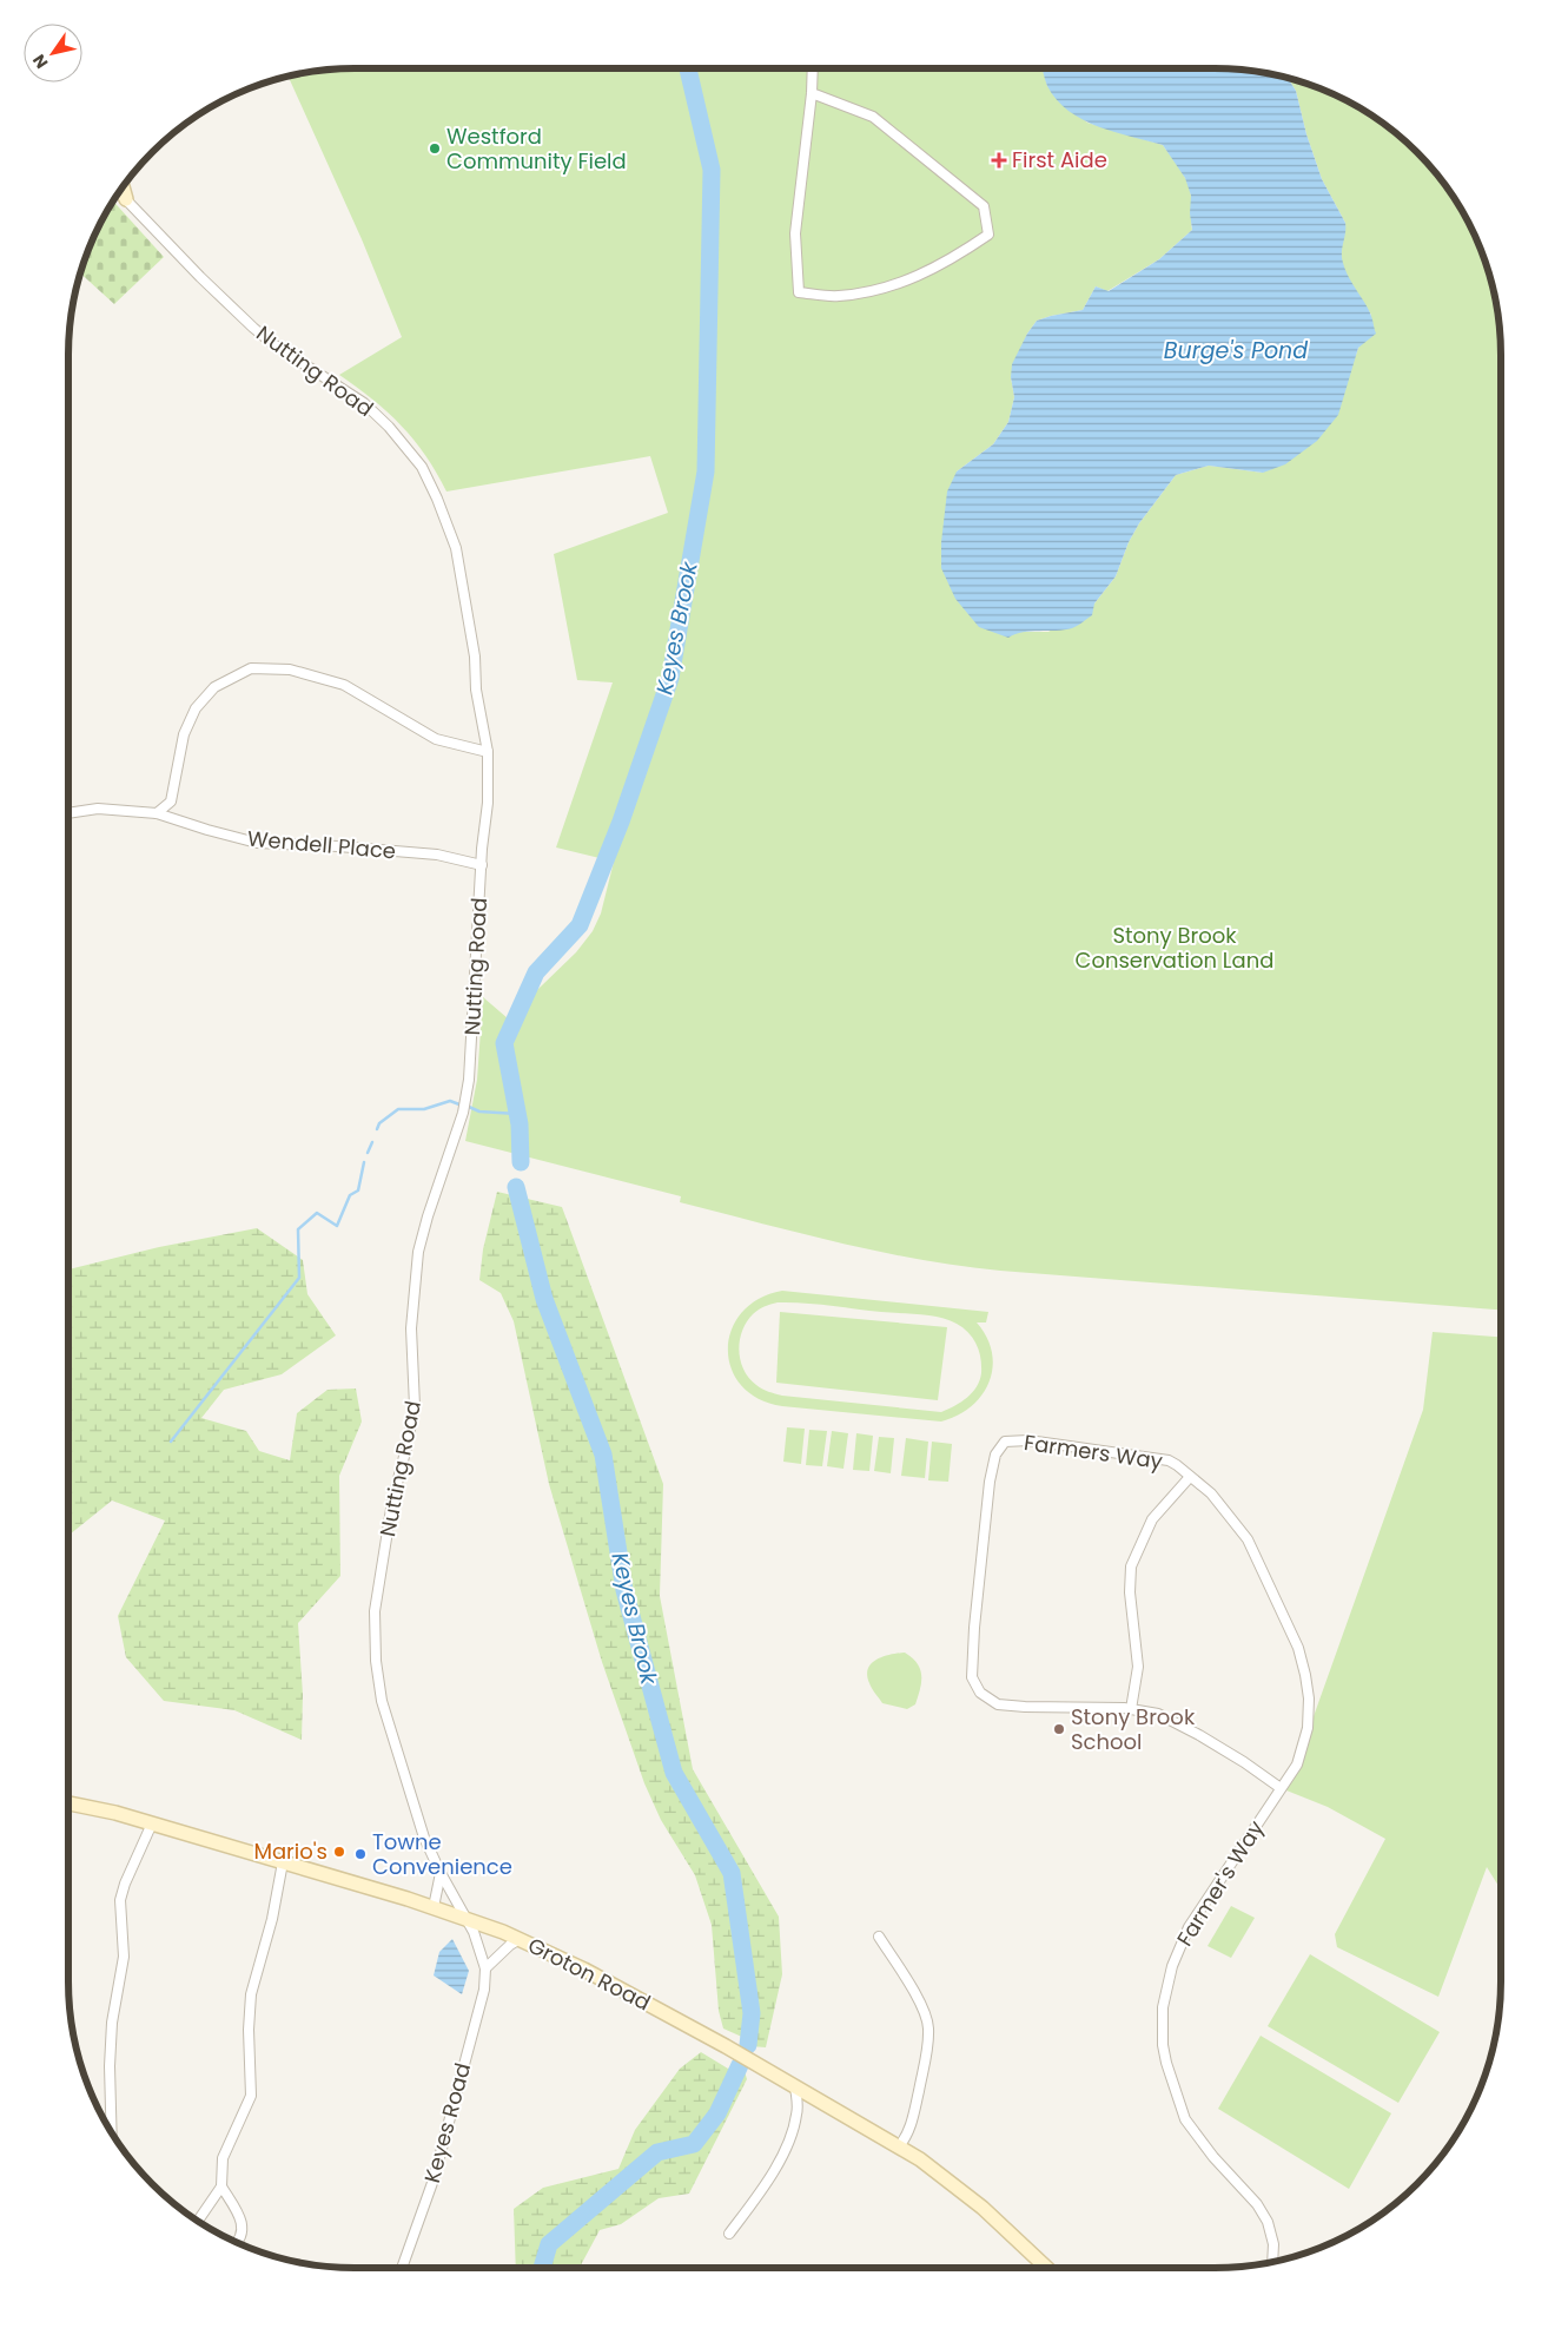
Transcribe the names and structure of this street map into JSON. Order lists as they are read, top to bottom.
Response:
{
  "streets": {
    "main road": ["Groton Road"],
    "street": [
      "Nutting Road",
      "Wendell Place",
      "Farmers Way",
      "Farmer's Way",
      "Keyes Road"
    ]
  },
  "crossings": [
    ["Nutting Road", "Wendell Place"],
    ["Nutting Road", "Groton Road"],
    ["Nutting Road", "Keyes Road"],
    ["Farmers Way", "Farmer's Way"],
    ["Groton Road", "Keyes Road"]
  ],
  "water": ["Burge's Pond", "Keyes Brook"],
  "parks": ["Stony Brook Conservation Land"],
  "places": {
    "other": [
      "Westford Community Field",
      "Stony Brook School",
      "Mario's",
      "Towne Convenience"
    ],
    "health": ["First Aide"]
  },
  "north": "bottom left"
}
